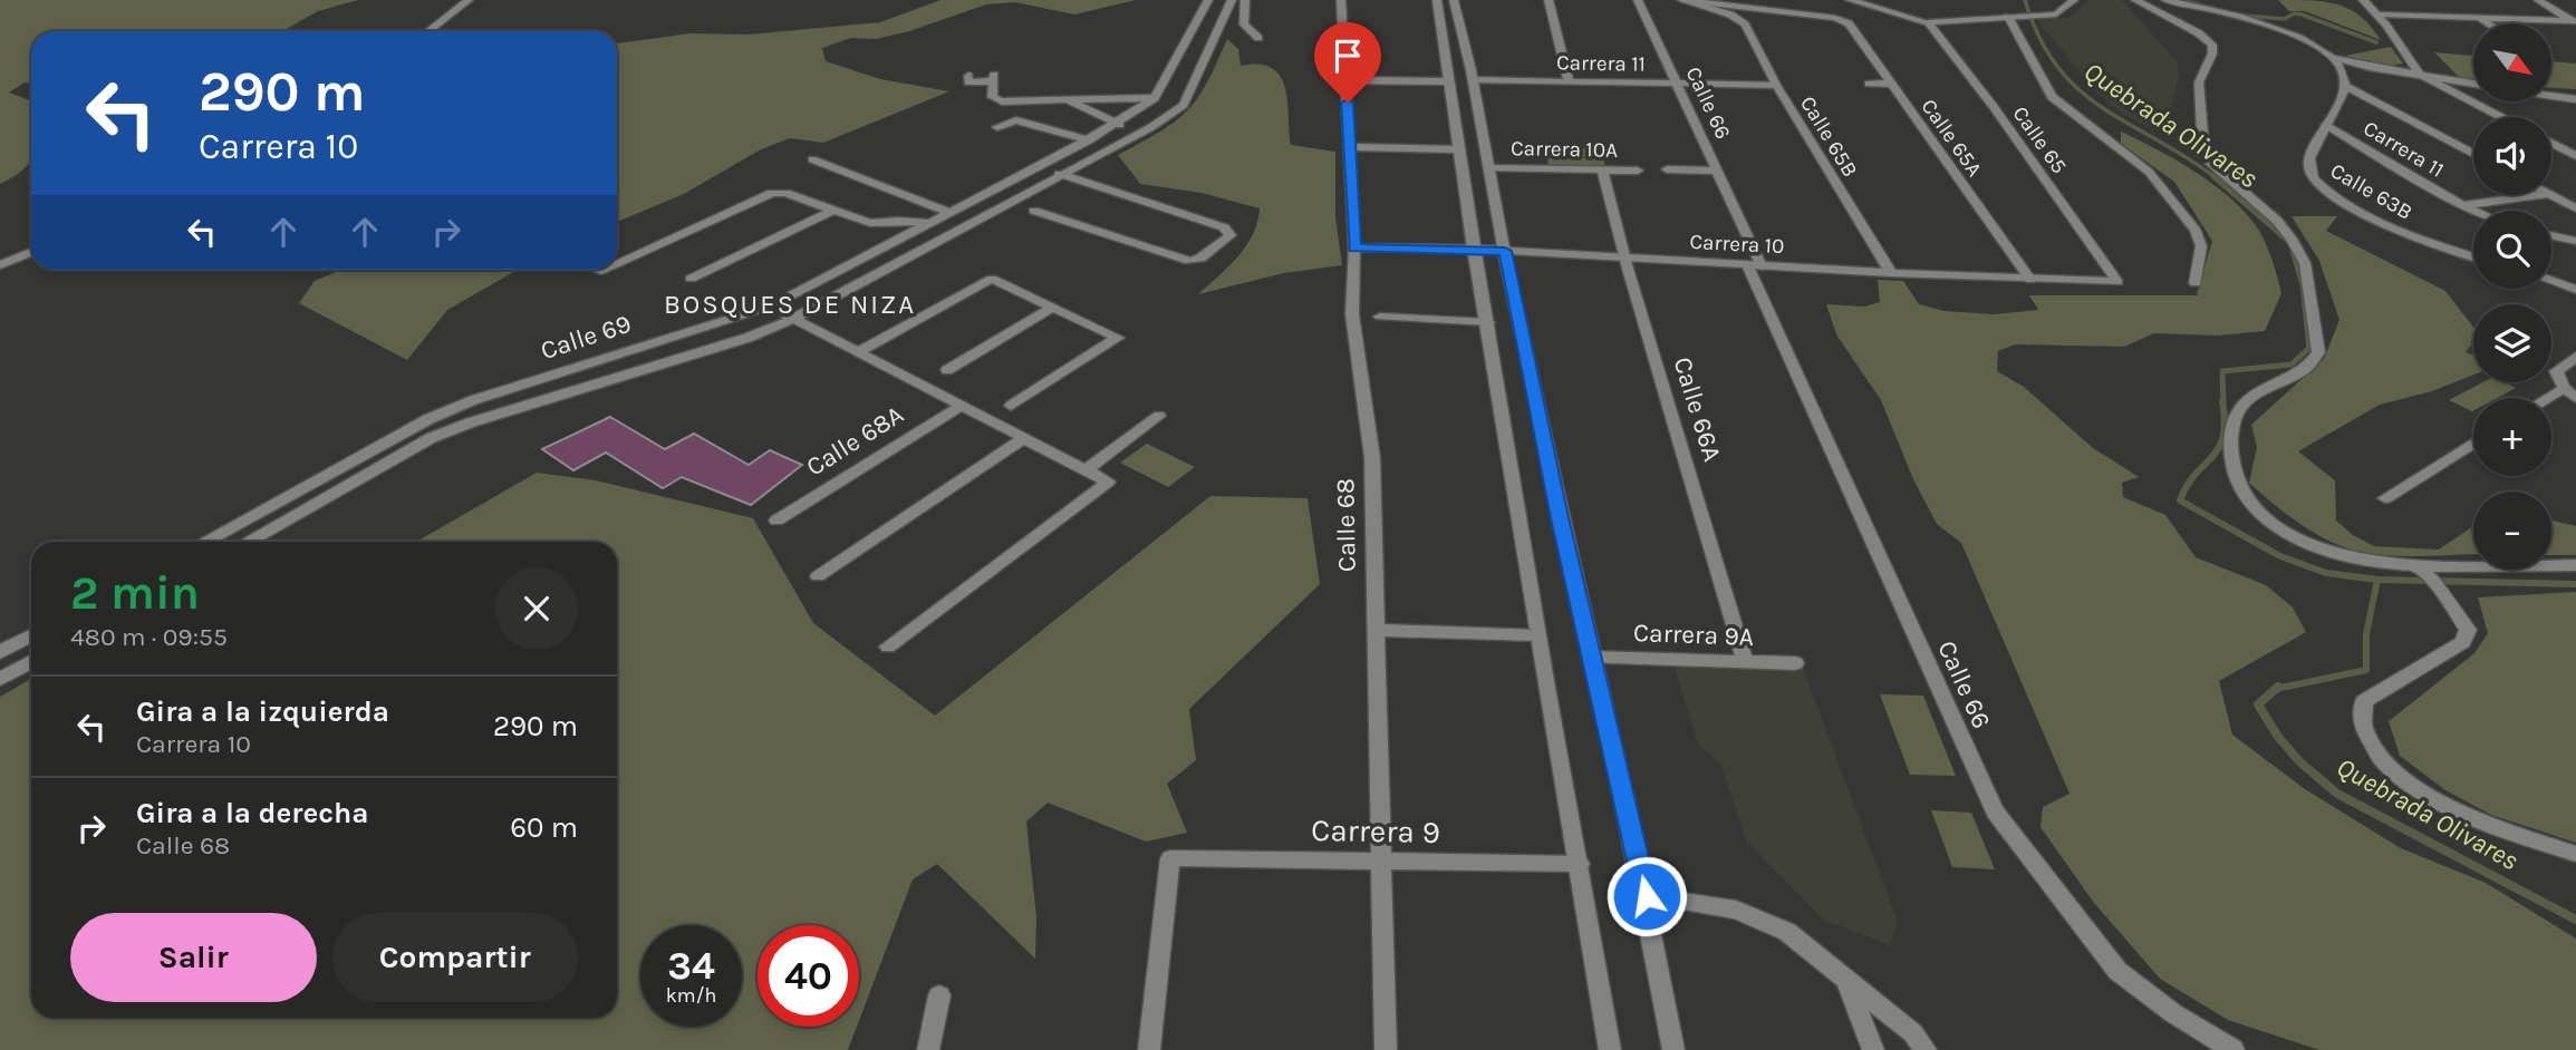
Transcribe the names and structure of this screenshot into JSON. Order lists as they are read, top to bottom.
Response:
{
  "streets": {
    "street": [
      "Carrera 11",
      "Calle 66",
      "Calle 65B",
      "Calle 65A",
      "Calle 65",
      "Carrera 10A",
      "Calle 63B",
      "Carrera 10",
      "Calle 69",
      "Calle 66A",
      "Calle 68A",
      "Calle 68",
      "Carrera 9A",
      "Carrera 9"
    ]
  },
  "crossings": [
    ["Carrera 11", "Calle 66"],
    ["Carrera 11", "Calle 65B"],
    ["Carrera 11", "Calle 63B"],
    ["Calle 66", "Carrera 10"],
    ["Calle 65B", "Calle 65A"],
    ["Calle 65B", "Carrera 10"],
    ["Calle 65A", "Carrera 10"],
    ["Calle 65", "Carrera 10"],
    ["Carrera 10A", "Calle 66A"],
    ["Carrera 10", "Calle 66A"],
    ["Carrera 10", "Calle 68"],
    ["Calle 66A", "Carrera 9A"],
    ["Calle 68", "Carrera 9"]
  ],
  "districts": ["BOSQUES DE NIZA"],
  "water": ["Quebrada Olivares"],
  "north": "bottom right",
  "page": {
    "map_buttons": ["+", "−"],
    "turn": ["290 m", "Carrera 10"],
    "heading": ["2 min", "480 m · 09:55"],
    "list": [
      {
        "name": "Gira a la izquierda",
        "note": "Carrera 10",
        "value": "290 m"
      },
      {
        "name": "Gira a la derecha",
        "note": "Calle 68",
        "value": "60 m"
      }
    ],
    "buttons": ["Salir", "Compartir"],
    "speed": "34 km/h",
    "limit": "40"
  }
}
